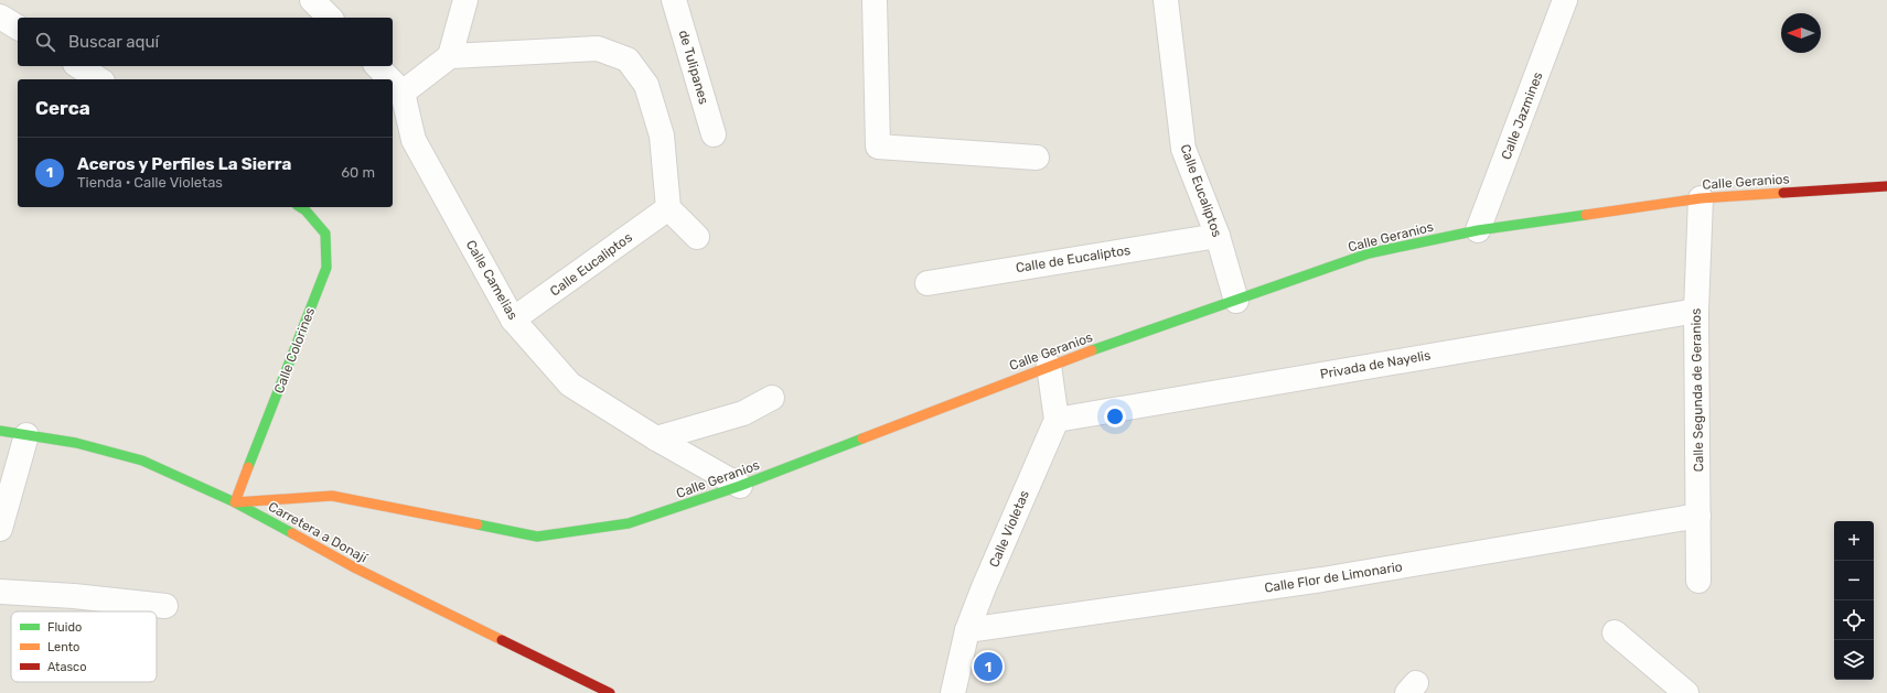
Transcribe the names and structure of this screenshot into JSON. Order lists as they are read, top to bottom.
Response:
{
  "streets": {
    "street": [
      "de Tulipanes",
      "Calle Jazmines",
      "Calle Geranios",
      "Calle Eucaliptos",
      "Calle de Eucaliptos",
      "Calle Camelias",
      "Calle Colorines",
      "Privada de Nayelis",
      "Calle Segunda de Geranios",
      "Calle Violetas",
      "Carretera a Donají",
      "Calle Flor de Limonario"
    ]
  },
  "crossings": [
    ["Calle Jazmines", "Calle Geranios"],
    ["Calle Geranios", "Calle Eucaliptos"],
    ["Calle Geranios", "Calle Camelias"],
    ["Calle Geranios", "Calle Colorines"],
    ["Calle Geranios", "Calle Segunda de Geranios"],
    ["Calle Geranios", "Carretera a Donají"],
    ["Calle Eucaliptos", "Calle de Eucaliptos"],
    ["Calle Eucaliptos", "Calle Camelias"],
    ["Calle Colorines", "Carretera a Donají"],
    ["Privada de Nayelis", "Calle Segunda de Geranios"],
    ["Privada de Nayelis", "Calle Violetas"],
    ["Calle Segunda de Geranios", "Calle Flor de Limonario"],
    ["Calle Violetas", "Calle Flor de Limonario"]
  ],
  "legend": ["Fluido", "Lento", "Atasco"],
  "north": "left",
  "page": {
    "search": "Buscar aquí",
    "heading": "Cerca",
    "list": [
      {
        "mark": "1",
        "name": "Aceros y Perfiles La Sierra",
        "note": "Tienda · Calle Violetas",
        "value": "60 m"
      }
    ],
    "map_buttons": ["+", "−"],
    "pins": "1"
  }
}
